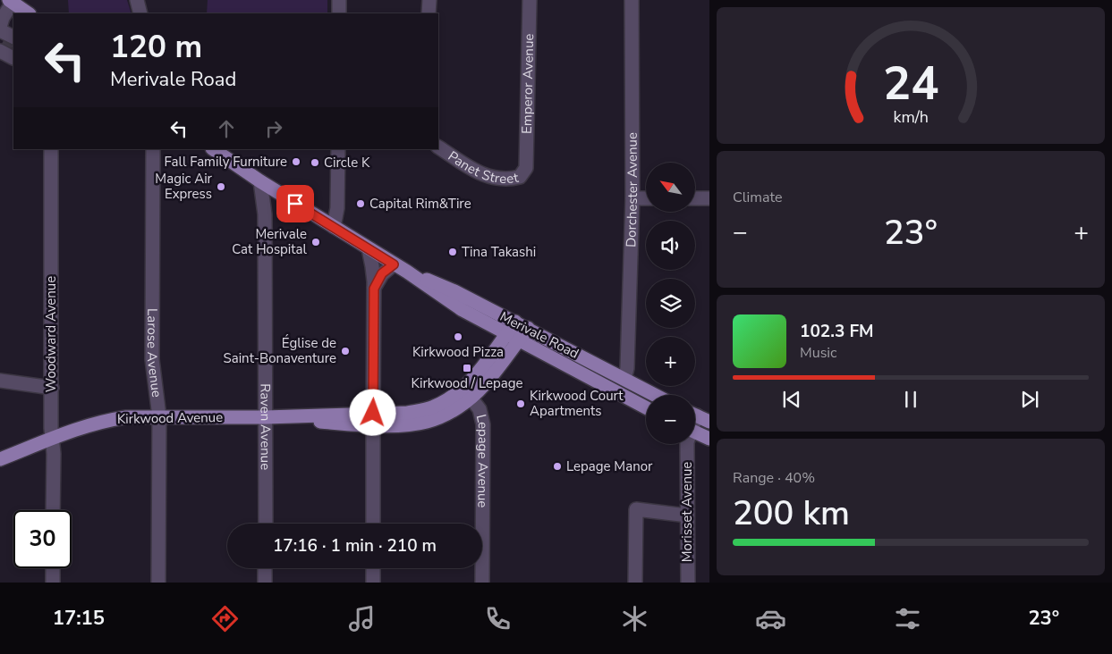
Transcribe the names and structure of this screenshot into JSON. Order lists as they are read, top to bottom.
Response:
{
  "streets": {
    "main road": ["Merivale Road", "Kirkwood Avenue"],
    "street": [
      "Emperor Avenue",
      "Panet Street",
      "Dorchester Avenue",
      "Woodward Avenue",
      "Larose Avenue",
      "Raven Avenue",
      "Lepage Avenue",
      "Morisset Avenue"
    ]
  },
  "crossings": [
    ["Emperor Avenue", "Panet Street"],
    ["Dorchester Avenue", "Merivale Road"],
    ["Woodward Avenue", "Kirkwood Avenue"],
    ["Merivale Road", "Kirkwood Avenue"],
    ["Merivale Road", "Raven Avenue"],
    ["Larose Avenue", "Kirkwood Avenue"],
    ["Kirkwood Avenue", "Raven Avenue"],
    ["Kirkwood Avenue", "Lepage Avenue"]
  ],
  "places": {
    "other": [
      "Fall Family Furniture",
      "Circle K",
      "Magic Air Express",
      "Capital Rim&Tire",
      "Merivale Cat Hospital",
      "Tina Takashi",
      "Kirkwood Pizza",
      "Église de Saint-Bonaventure",
      "Kirkwood Court Apartments",
      "Lepage Manor"
    ],
    "transit": ["Kirkwood / Lepage"]
  },
  "north": "top left",
  "page": {
    "turn": ["120 m", "Merivale Road"],
    "tile": [
      "Climate",
      ["Range · 40%", "200 km"]
    ],
    "map_buttons": ["+", "−"],
    "heat": ["−", "23°", "+"],
    "song": ["102.3 FM", "Music"],
    "limit": "30",
    "trip": "17:16 · 1 min · 210 m",
    "tabs": ["17:15", "23°"],
    "gauge": ["24", "km/h"]
  }
}
